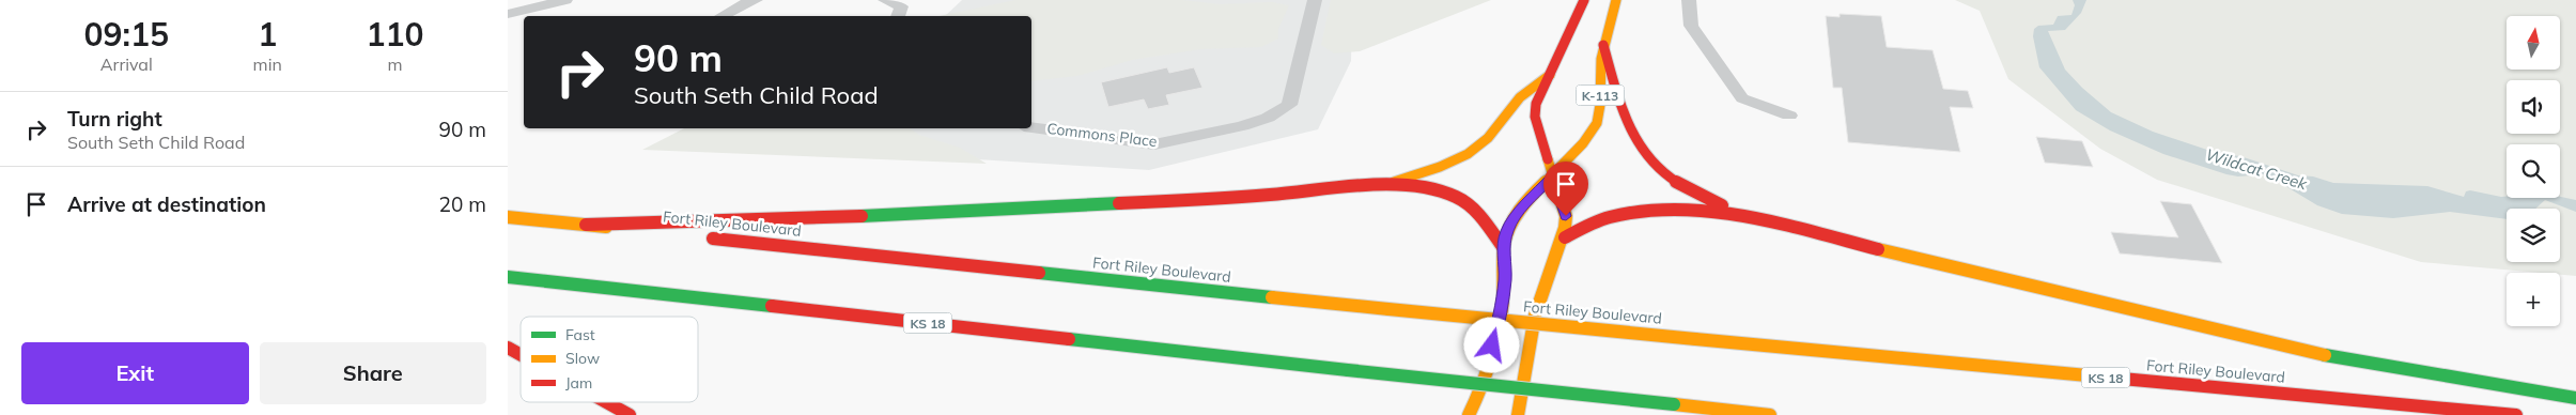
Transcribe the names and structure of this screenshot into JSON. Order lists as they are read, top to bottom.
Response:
{
  "streets": {
    "main road": ["K-113", "Fort Riley Boulevard", "KS 18"],
    "street": ["Commons Place"]
  },
  "water": ["Wildcat Creek"],
  "legend": ["Fast", "Slow", "Jam"],
  "north": "top",
  "page": {
    "eta": [
      "09:15",
      "Arrival",
      "1",
      "min",
      "110",
      "m"
    ],
    "map_buttons": "+",
    "turn": ["90 m", "South Seth Child Road"],
    "list": [
      {
        "name": "Turn right",
        "note": "South Seth Child Road",
        "value": "90 m"
      },
      {
        "name": "Arrive at destination",
        "value": "20 m"
      }
    ],
    "buttons": ["Exit", "Share"]
  }
}
